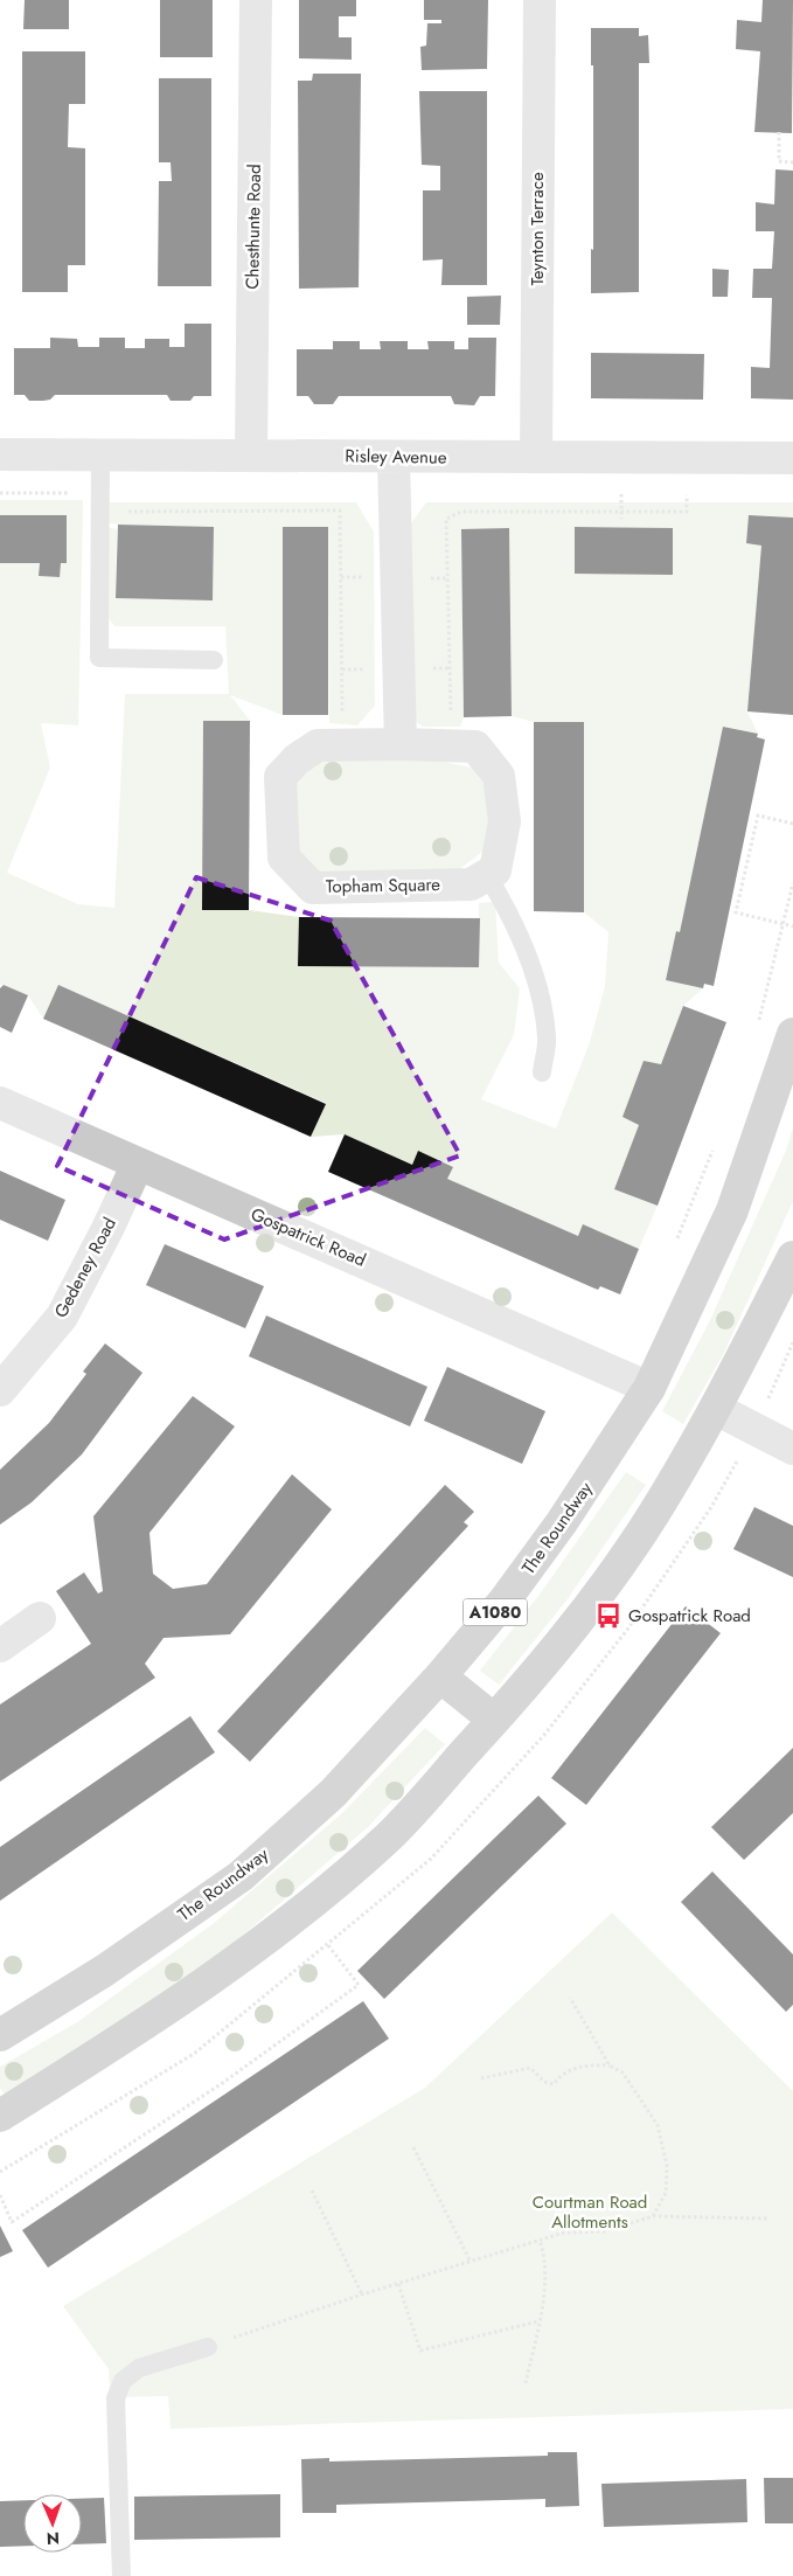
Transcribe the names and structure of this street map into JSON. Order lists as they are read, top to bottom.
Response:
{
  "streets": {
    "main road": ["The Roundway", "A1080"],
    "street": [
      "Chesthunte Road",
      "Teynton Terrace",
      "Risley Avenue",
      "Topham Square",
      "Gospatrick Road",
      "Gedeney Road"
    ]
  },
  "crossings": [
    ["Chesthunte Road", "Risley Avenue"],
    ["Teynton Terrace", "Risley Avenue"],
    ["Gospatrick Road", "Gedeney Road"],
    ["Gospatrick Road", "The Roundway"]
  ],
  "parks": ["Courtman Road Allotments"],
  "places": {
    "bus stop": ["Gospatrick Road"]
  },
  "north": "bottom"
}
